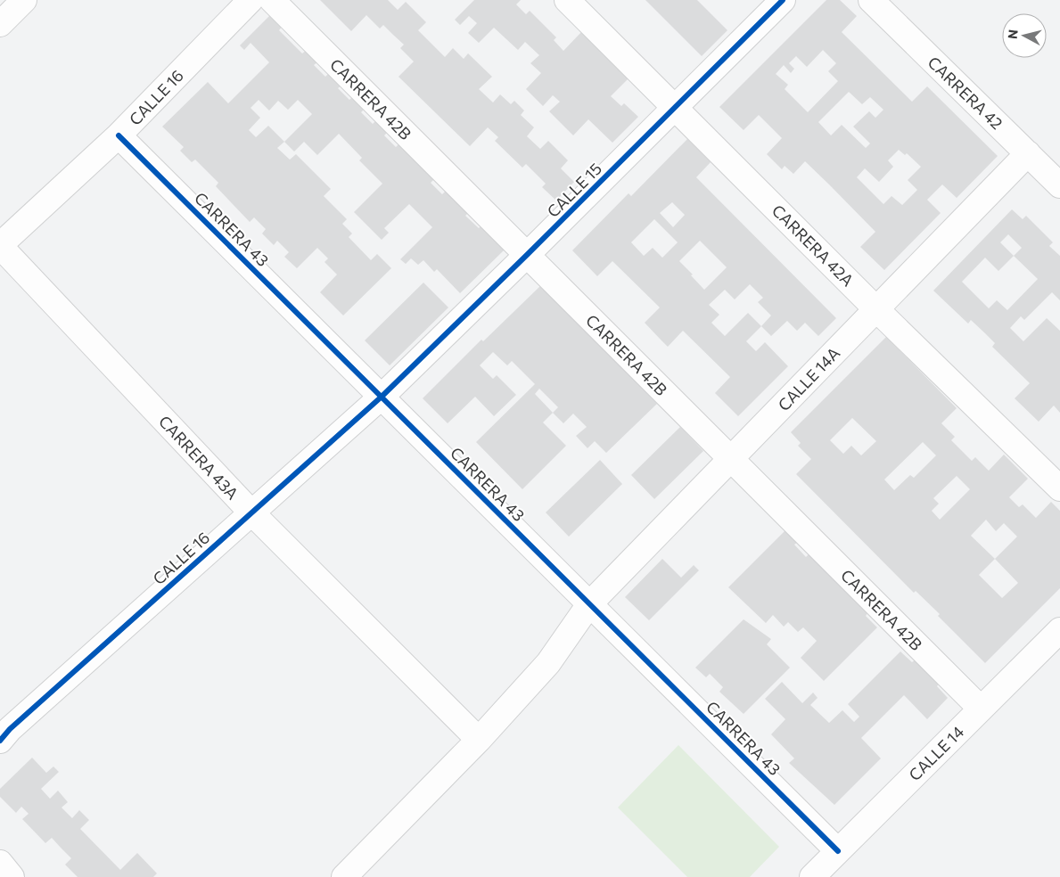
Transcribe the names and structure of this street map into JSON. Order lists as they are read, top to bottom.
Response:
{
  "streets": {
    "street": [
      "CARRERA 42",
      "CALLE 16",
      "CARRERA 42B",
      "CALLE 15",
      "CARRERA 43",
      "CARRERA 42A",
      "CALLE 14A",
      "CARRERA 43A",
      "CALLE 14"
    ]
  },
  "crossings": [
    ["CARRERA 42", "CALLE 14A"],
    ["CALLE 16", "CALLE 15"],
    ["CALLE 16", "CARRERA 43"],
    ["CALLE 16", "CARRERA 43A"],
    ["CARRERA 42B", "CALLE 15"],
    ["CARRERA 42B", "CALLE 14A"],
    ["CARRERA 42B", "CALLE 14"],
    ["CALLE 15", "CARRERA 43"],
    ["CALLE 15", "CARRERA 42A"],
    ["CARRERA 43", "CALLE 14A"],
    ["CARRERA 43", "CALLE 14"],
    ["CARRERA 42A", "CALLE 14A"],
    ["CALLE 14A", "CARRERA 43A"]
  ],
  "north": "left"
}
